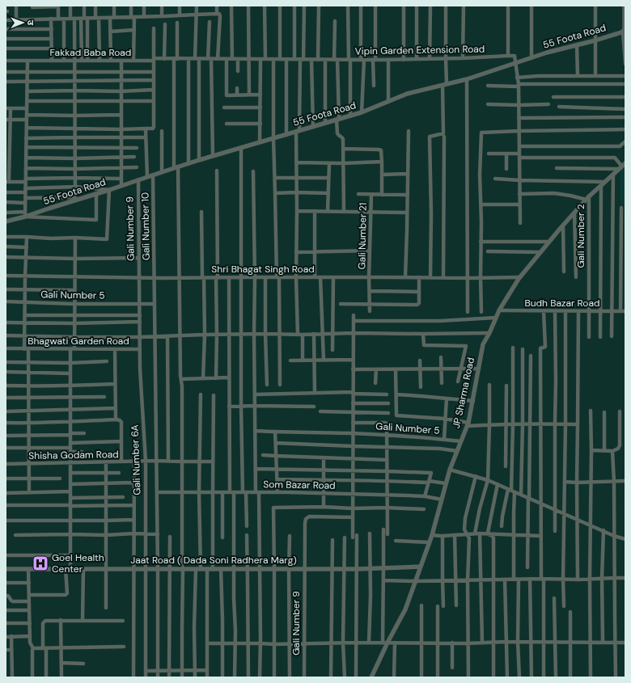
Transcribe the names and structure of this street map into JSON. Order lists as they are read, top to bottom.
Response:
{
  "streets": {
    "street": [
      "55 Foota Road",
      "Vipin Garden Extension Road",
      "Fakkad Baba Road",
      "Gali Number 10",
      "Gali Number 9",
      "Gali Number 21",
      "Gali Number 2",
      "Shri Bhagat Singh Road",
      "Gali Number 5",
      "Budh Bazar Road",
      "Bhagwati Garden Road",
      "JP Sharma Road",
      "Shisha Godam Road",
      "Gali Number 6A",
      "Som Bazar Road",
      "Jaat Road ( Dada Soni Radhera Marg)"
    ]
  },
  "crossings": [
    ["55 Foota Road", "Gali Number 10"],
    ["55 Foota Road", "Gali Number 9"],
    ["Vipin Garden Extension Road", "Fakkad Baba Road"],
    ["Gali Number 10", "Shri Bhagat Singh Road"],
    ["Gali Number 9", "Shri Bhagat Singh Road"],
    ["Gali Number 9", "Jaat Road ( Dada Soni Radhera Marg)"],
    ["Gali Number 21", "Shri Bhagat Singh Road"],
    ["Gali Number 2", "Budh Bazar Road"],
    ["Gali Number 2", "JP Sharma Road"],
    ["Shri Bhagat Singh Road", "JP Sharma Road"],
    ["Gali Number 5", "JP Sharma Road"],
    ["Budh Bazar Road", "JP Sharma Road"],
    ["Bhagwati Garden Road", "Gali Number 6A"],
    ["JP Sharma Road", "Som Bazar Road"],
    ["JP Sharma Road", "Jaat Road ( Dada Soni Radhera Marg)"],
    ["Shisha Godam Road", "Gali Number 6A"],
    ["Gali Number 6A", "Jaat Road ( Dada Soni Radhera Marg)"]
  ],
  "places": {
    "hospital": ["Goel Health Center"]
  },
  "north": "right"
}
